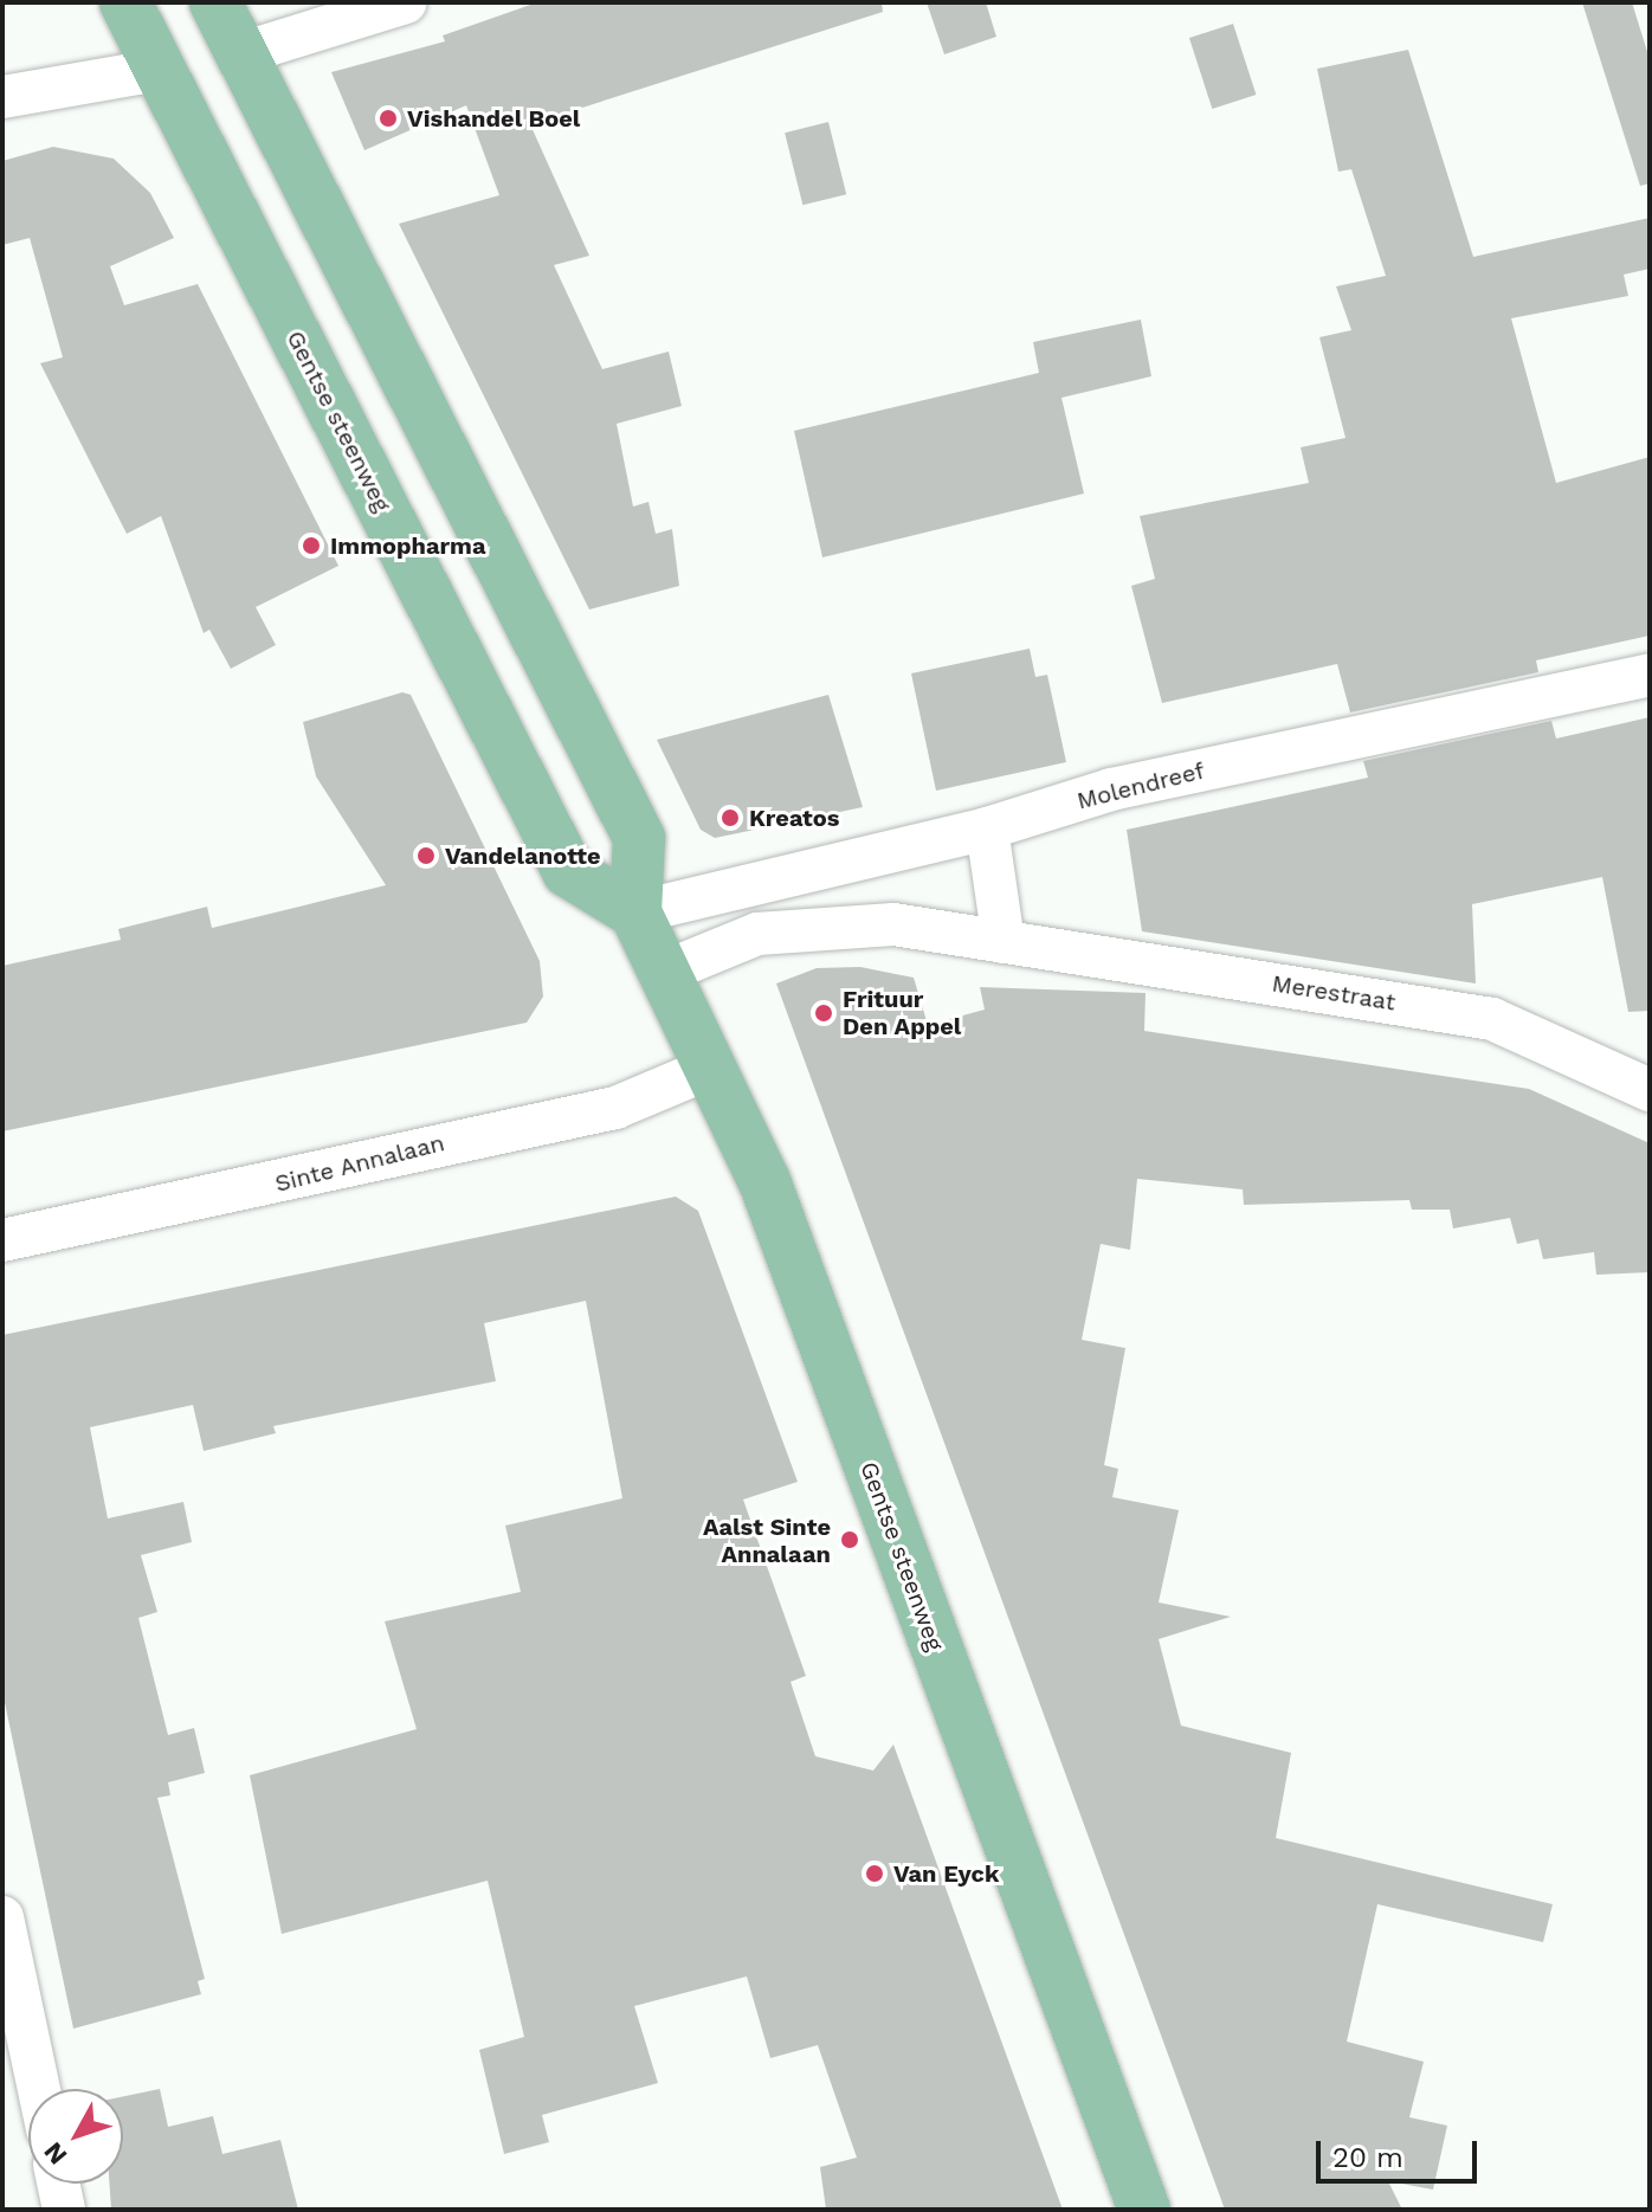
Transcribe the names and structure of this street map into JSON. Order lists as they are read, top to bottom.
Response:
{
  "streets": {
    "main road": ["Gentse steenweg"],
    "street": ["Molendreef", "Merestraat", "Sinte Annalaan"]
  },
  "crossings": [
    ["Gentse steenweg", "Molendreef"],
    ["Gentse steenweg", "Merestraat"],
    ["Gentse steenweg", "Sinte Annalaan"]
  ],
  "places": [
    "Vishandel Boel",
    "Immopharma",
    "Kreatos",
    "Vandelanotte",
    "Frituur Den Appel",
    "Aalst Sinte Annalaan",
    "Van Eyck"
  ],
  "scale_bar": "20 m",
  "north": "bottom left"
}
